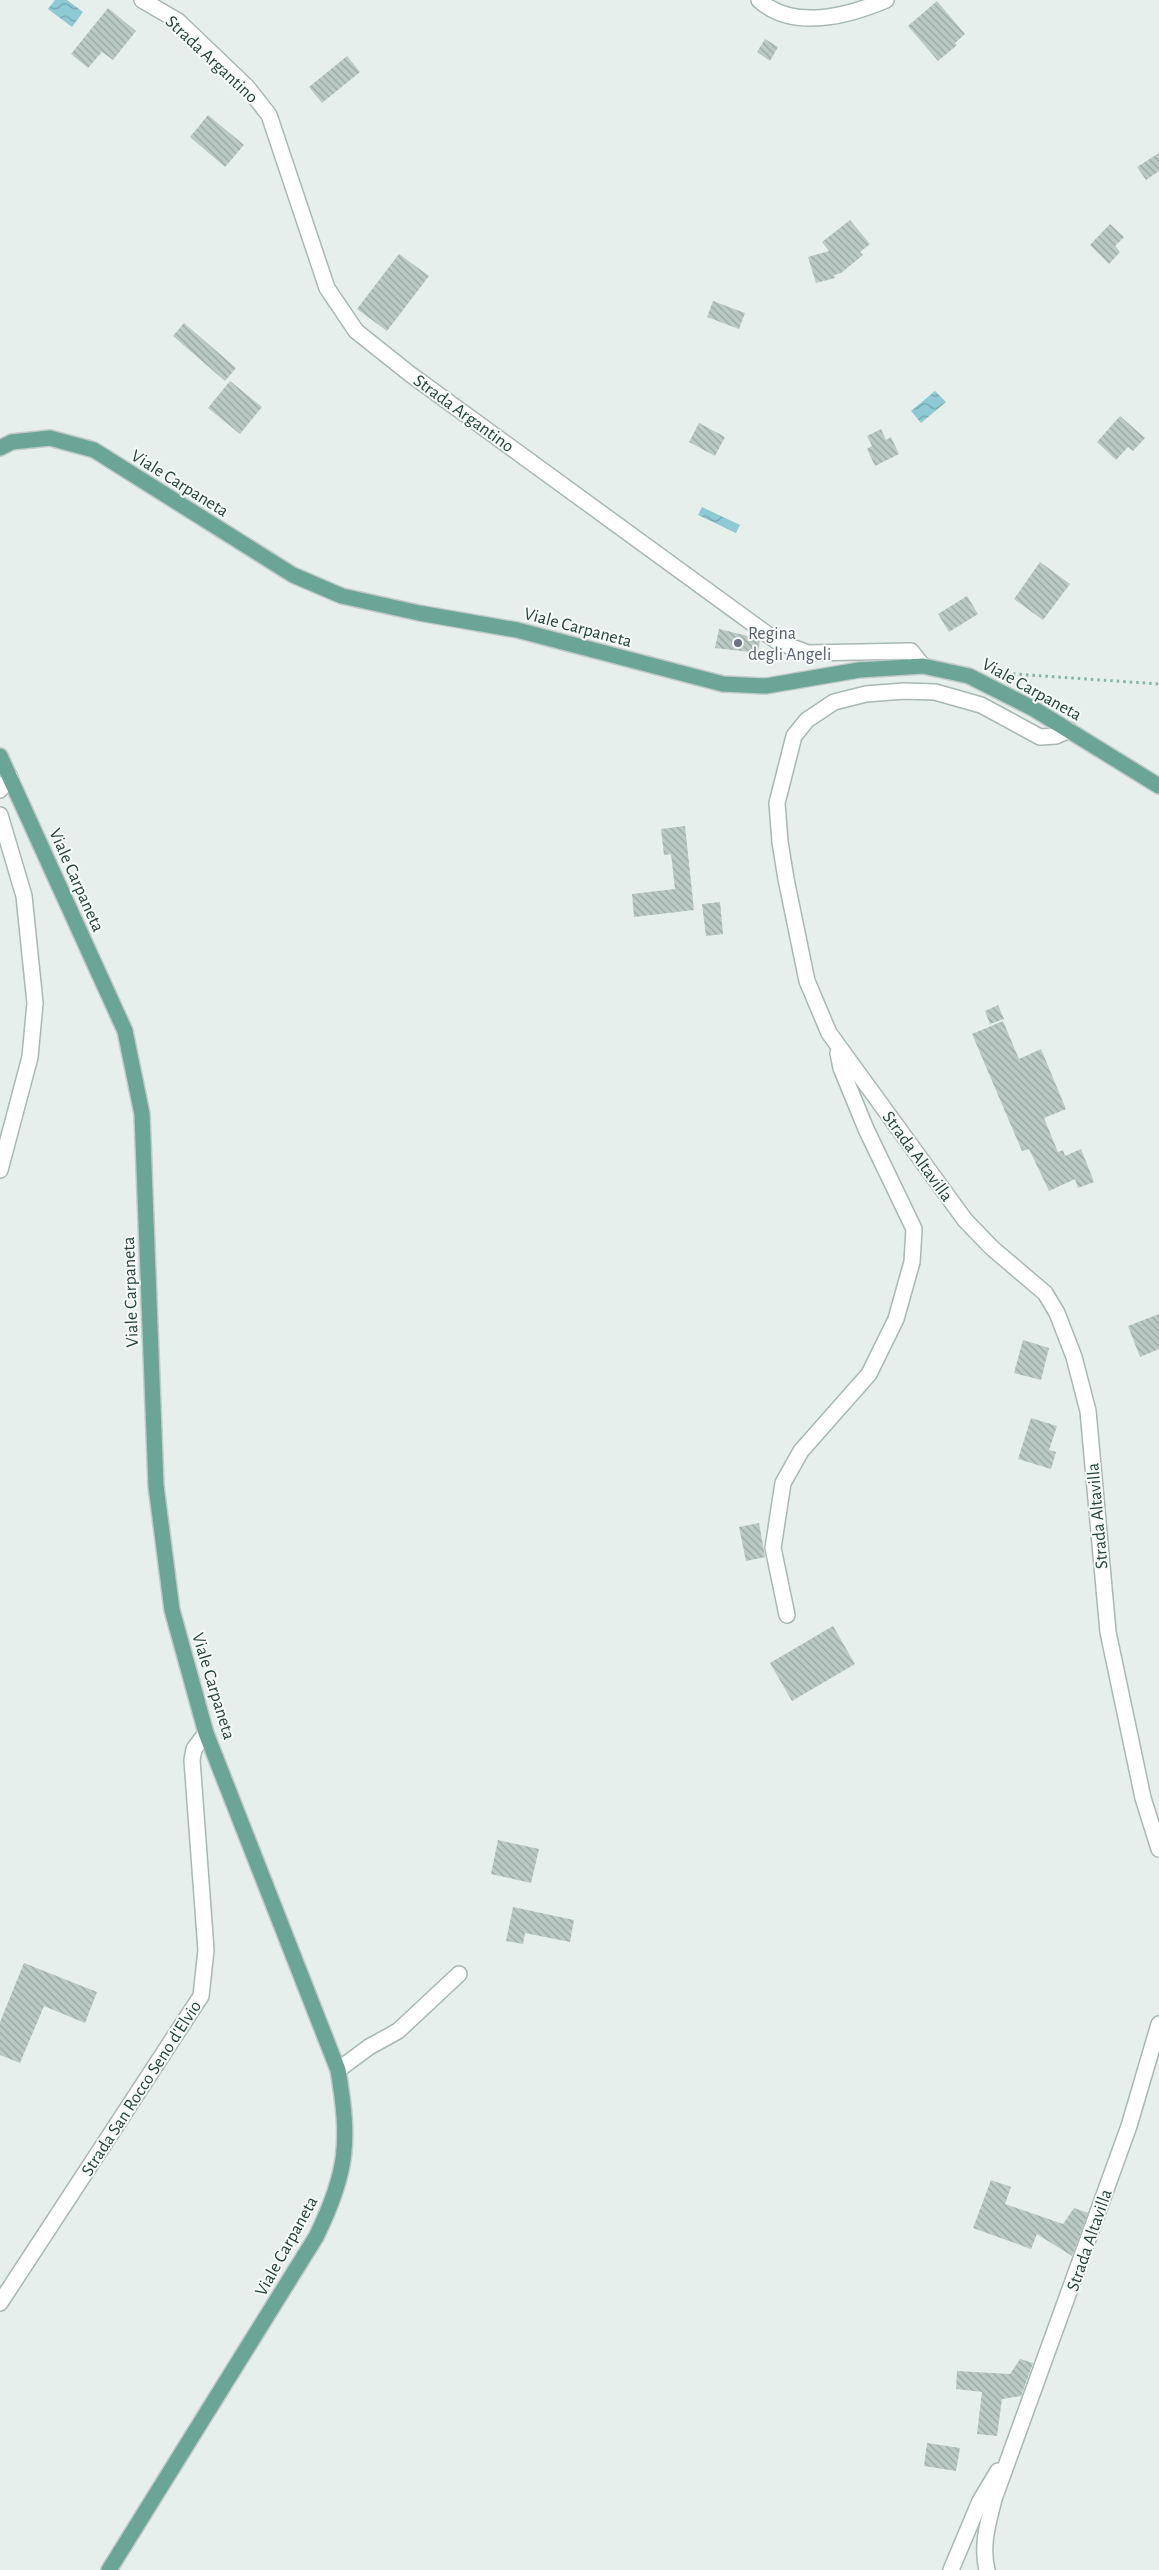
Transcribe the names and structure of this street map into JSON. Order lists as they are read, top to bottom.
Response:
{
  "streets": {
    "main road": ["Viale Carpaneta"],
    "street": ["Strada Argantino", "Strada Altavilla", "Strada San Rocco Seno d'Elvio"]
  },
  "crossings": [
    ["Strada Argantino", "Viale Carpaneta"],
    ["Viale Carpaneta", "Strada Altavilla"],
    ["Viale Carpaneta", "Strada San Rocco Seno d'Elvio"]
  ],
  "places": ["Regina degli Angeli"]
}
